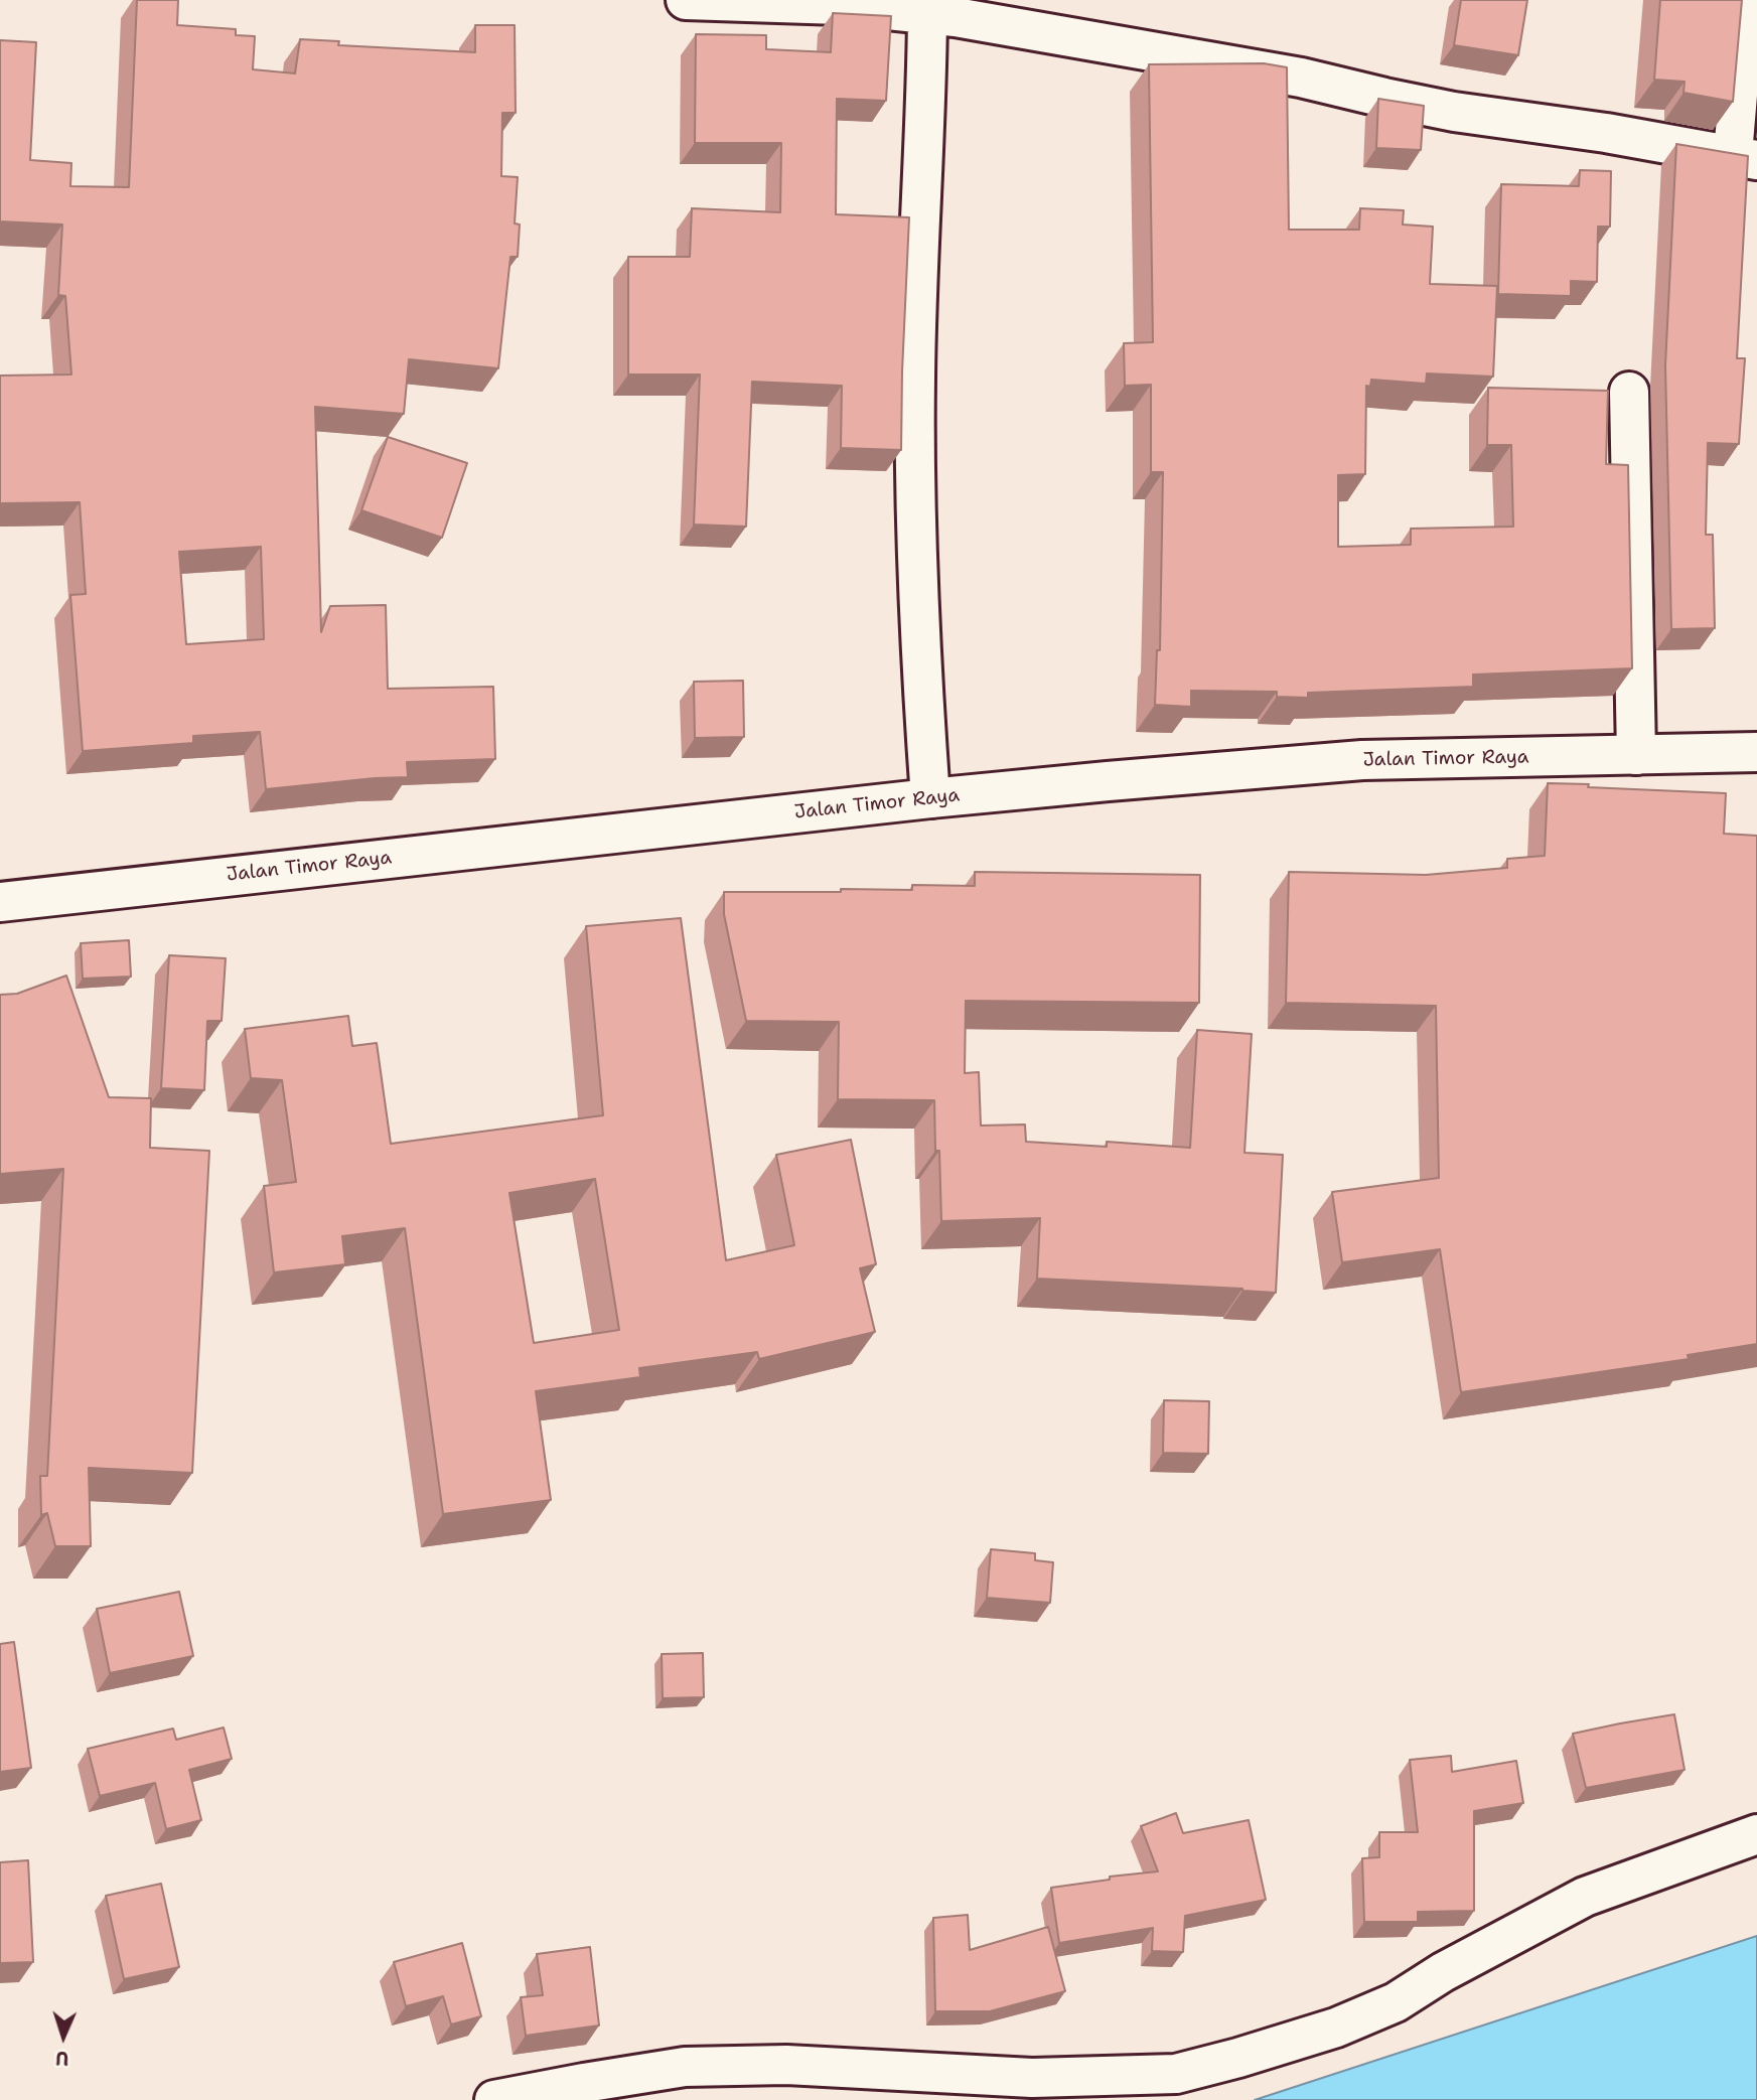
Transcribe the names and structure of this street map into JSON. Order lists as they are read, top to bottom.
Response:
{
  "streets": {
    "main road": ["Jalan Timor Raya"]
  },
  "north": "bottom"
}
